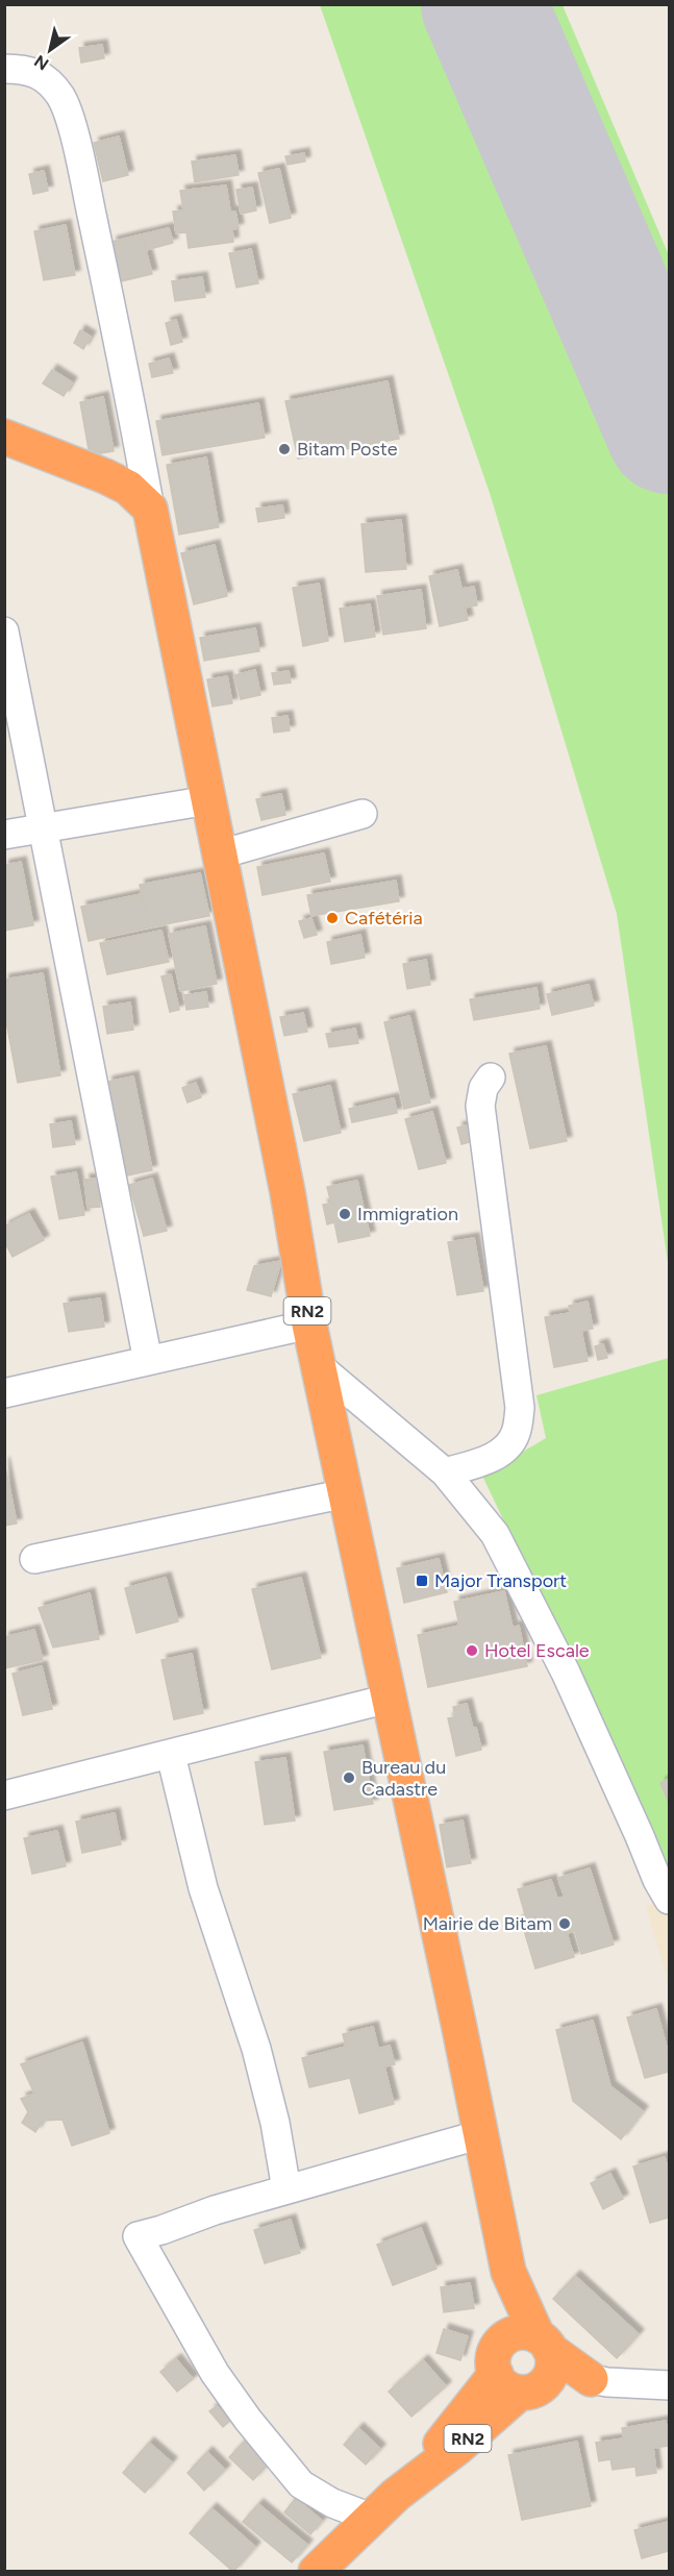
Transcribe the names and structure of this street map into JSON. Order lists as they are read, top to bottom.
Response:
{
  "streets": {
    "highway": ["RN2"]
  },
  "places": {
    "other": [
      "Bitam Poste",
      "Cafétéria",
      "Immigration",
      "Hotel Escale",
      "Bureau du Cadastre",
      "Mairie de Bitam"
    ],
    "transit": ["Major Transport"]
  },
  "north": "bottom left"
}
